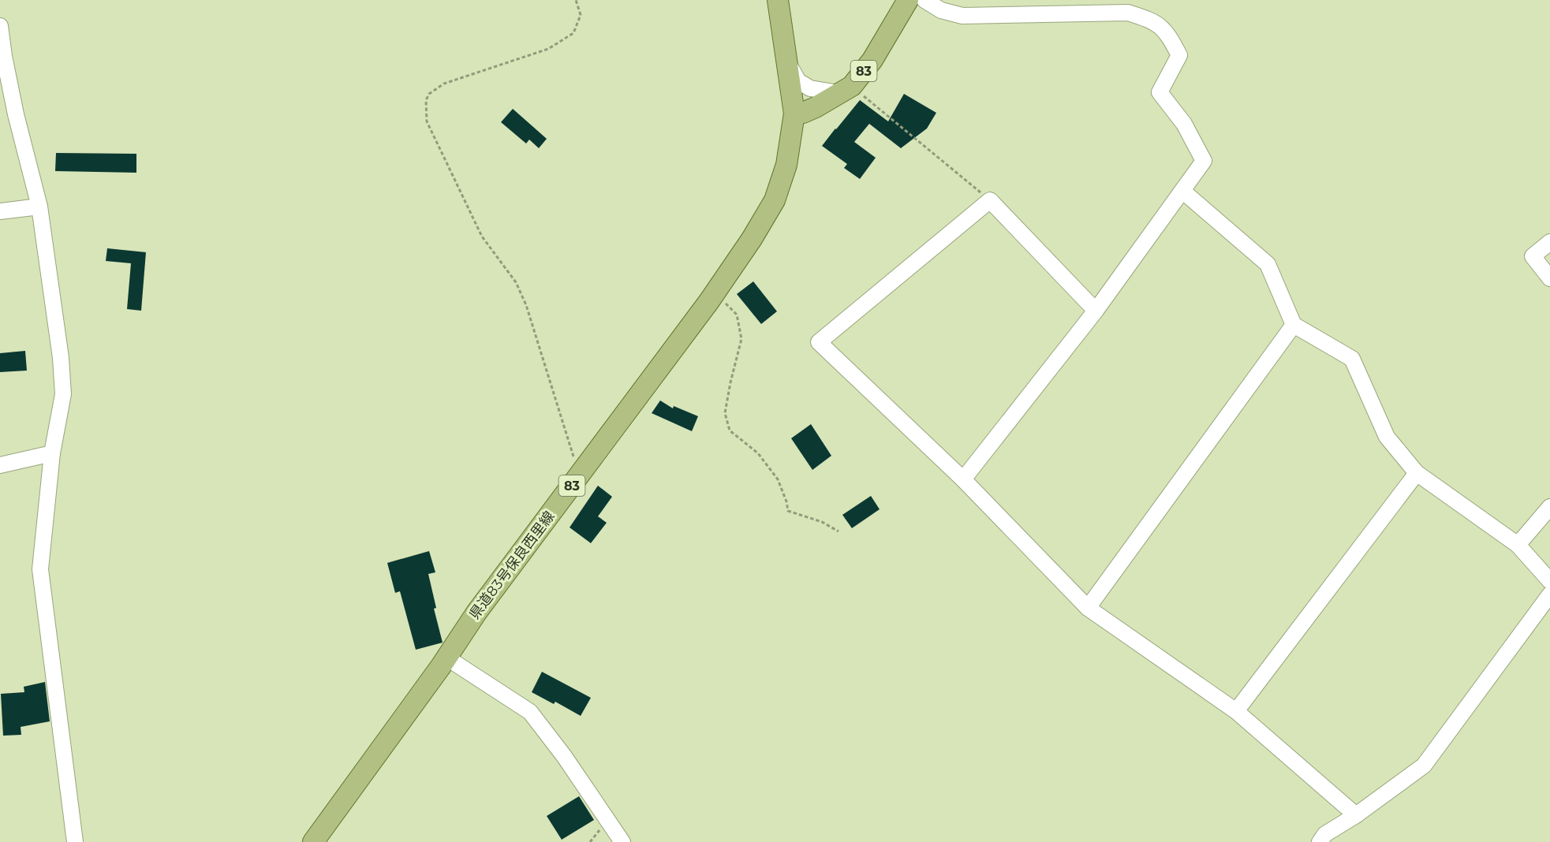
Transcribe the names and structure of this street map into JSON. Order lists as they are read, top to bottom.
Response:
{
  "streets": {
    "main road": ["83", "県道83号保良西里線"]
  },
  "crossings": [
    ["83", "県道83号保良西里線"]
  ]
}
